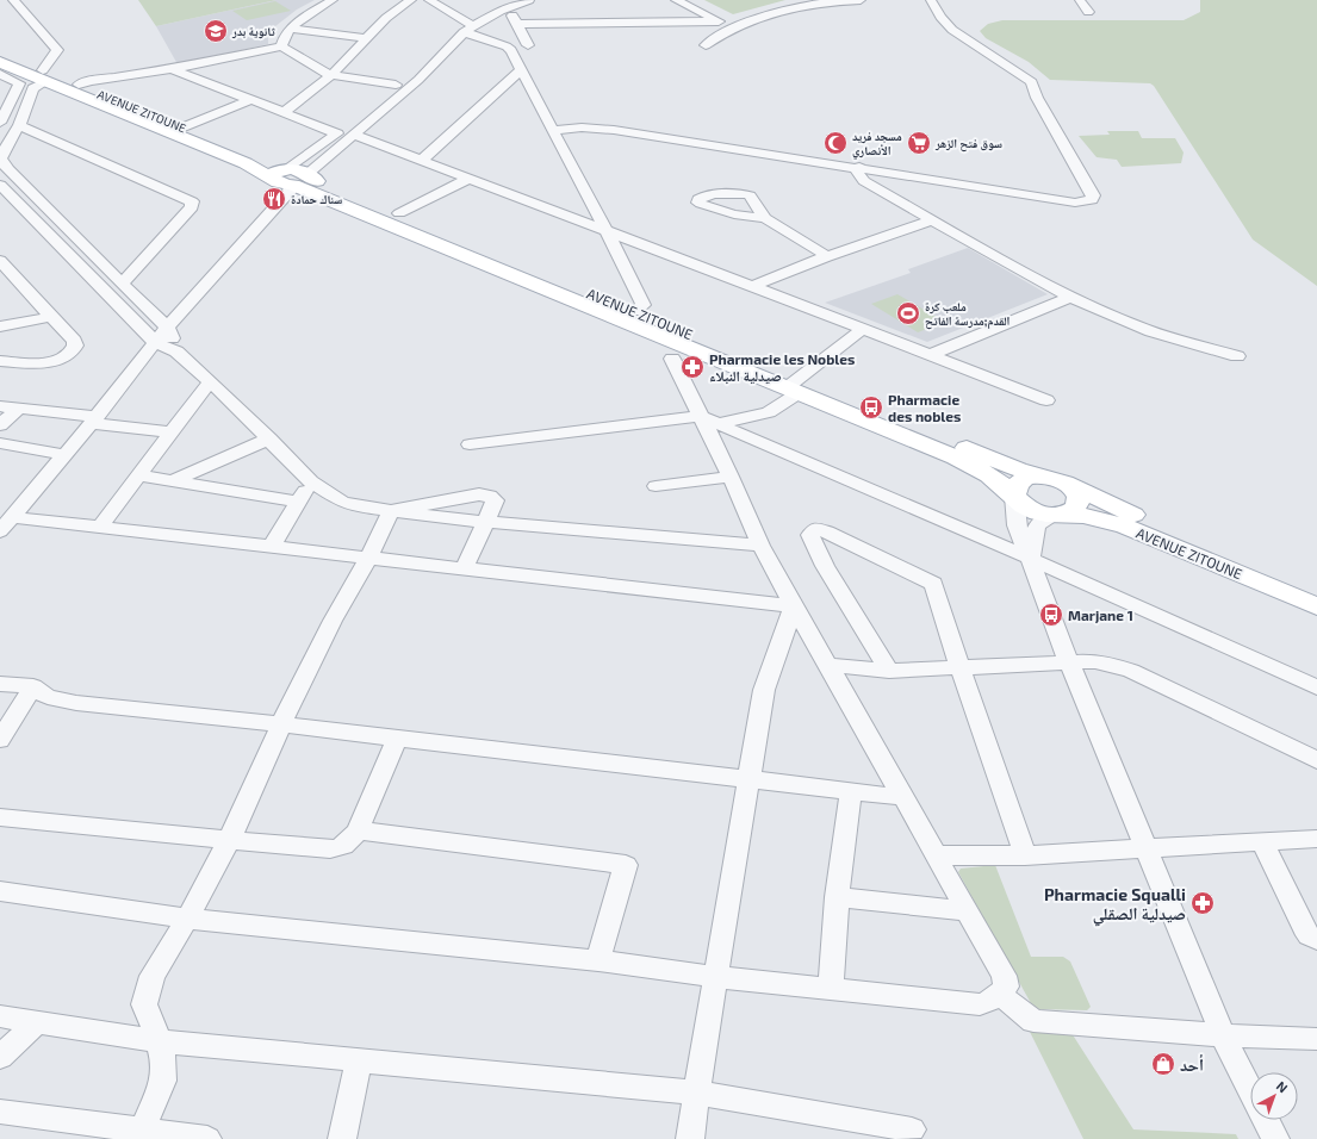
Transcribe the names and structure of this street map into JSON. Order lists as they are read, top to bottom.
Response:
{
  "streets": {
    "main road": ["AVENUE ZITOUNE"]
  },
  "places": {
    "school or university": ["ثانوية بدر"],
    "mosque": ["مسجد فريد الأنصاري"],
    "supermarket": ["سوق فتح الزهر"],
    "restaurant": ["سناك حمادة"],
    "sports": ["ملعب كرة القدم;مدرسة الفاتح"],
    "pharmacy": ["Pharmacie les Nobles صيدلية النبلاء", "Pharmacie Squalli صيدلية الصقلي"],
    "bus stop": ["Pharmacie des nobles", "Marjane 1"],
    "shop": ["أحد"]
  },
  "north": "top right"
}
